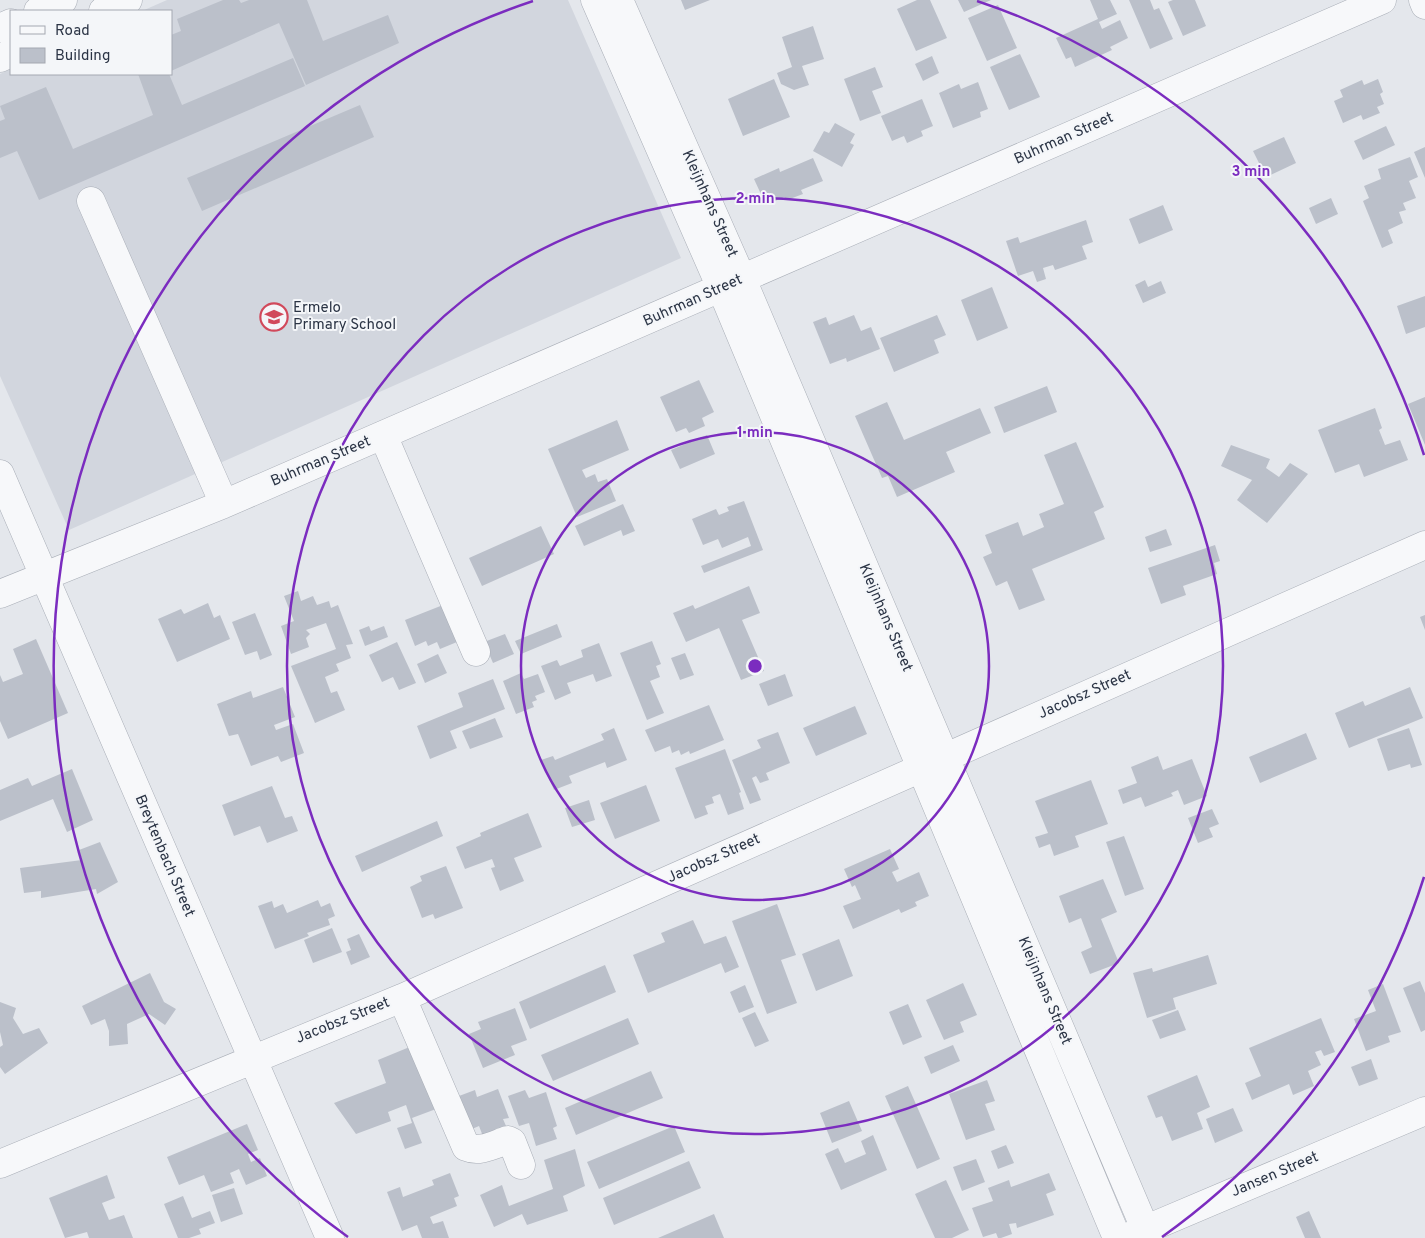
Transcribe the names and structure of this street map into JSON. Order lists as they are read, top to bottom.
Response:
{
  "streets": {
    "street": [
      "Buhrman Street",
      "Kleijnhans Street",
      "Jacobsz Street",
      "Breytenbach Street",
      "Jansen Street"
    ]
  },
  "crossings": [
    ["Buhrman Street", "Kleijnhans Street"],
    ["Buhrman Street", "Breytenbach Street"],
    ["Kleijnhans Street", "Jacobsz Street"],
    ["Kleijnhans Street", "Jansen Street"],
    ["Jacobsz Street", "Breytenbach Street"]
  ],
  "places": {
    "school or university": ["Ermelo Primary School"]
  },
  "legend": ["Road", "Building"],
  "rings": ["3 min", "2 min", "1 min"]
}
